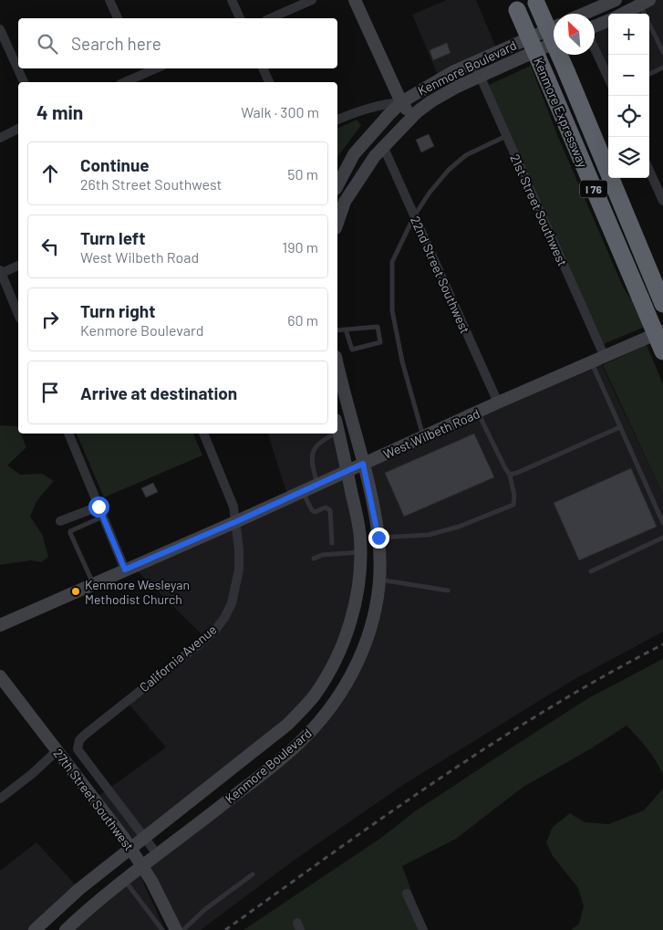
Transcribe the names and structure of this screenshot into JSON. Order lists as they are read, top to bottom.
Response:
{
  "streets": {
    "highway": ["Kenmore Expressway", "I 76"],
    "main road": ["Kenmore Boulevard", "West Wilbeth Road", "27th Street Southwest"],
    "street": ["21st Street Southwest", "22nd Street Southwest", "California Avenue"]
  },
  "crossings": [
    ["Kenmore Boulevard", "21st Street Southwest"],
    ["Kenmore Boulevard", "22nd Street Southwest"],
    ["Kenmore Boulevard", "West Wilbeth Road"],
    ["Kenmore Boulevard", "27th Street Southwest"],
    ["21st Street Southwest", "West Wilbeth Road"],
    ["22nd Street Southwest", "West Wilbeth Road"],
    ["West Wilbeth Road", "California Avenue"],
    ["California Avenue", "27th Street Southwest"]
  ],
  "places": ["Kenmore Wesleyan Methodist Church"],
  "north": "top left",
  "page": {
    "map_buttons": ["+", "−"],
    "search": "Search here",
    "heading": ["4 min", "Walk · 300 m"],
    "list": [
      ["Continue", "26th Street Southwest", "50 m"],
      ["Turn left", "West Wilbeth Road", "190 m"],
      ["Turn right", "Kenmore Boulevard", "60 m"],
      "Arrive at destination"
    ]
  }
}
